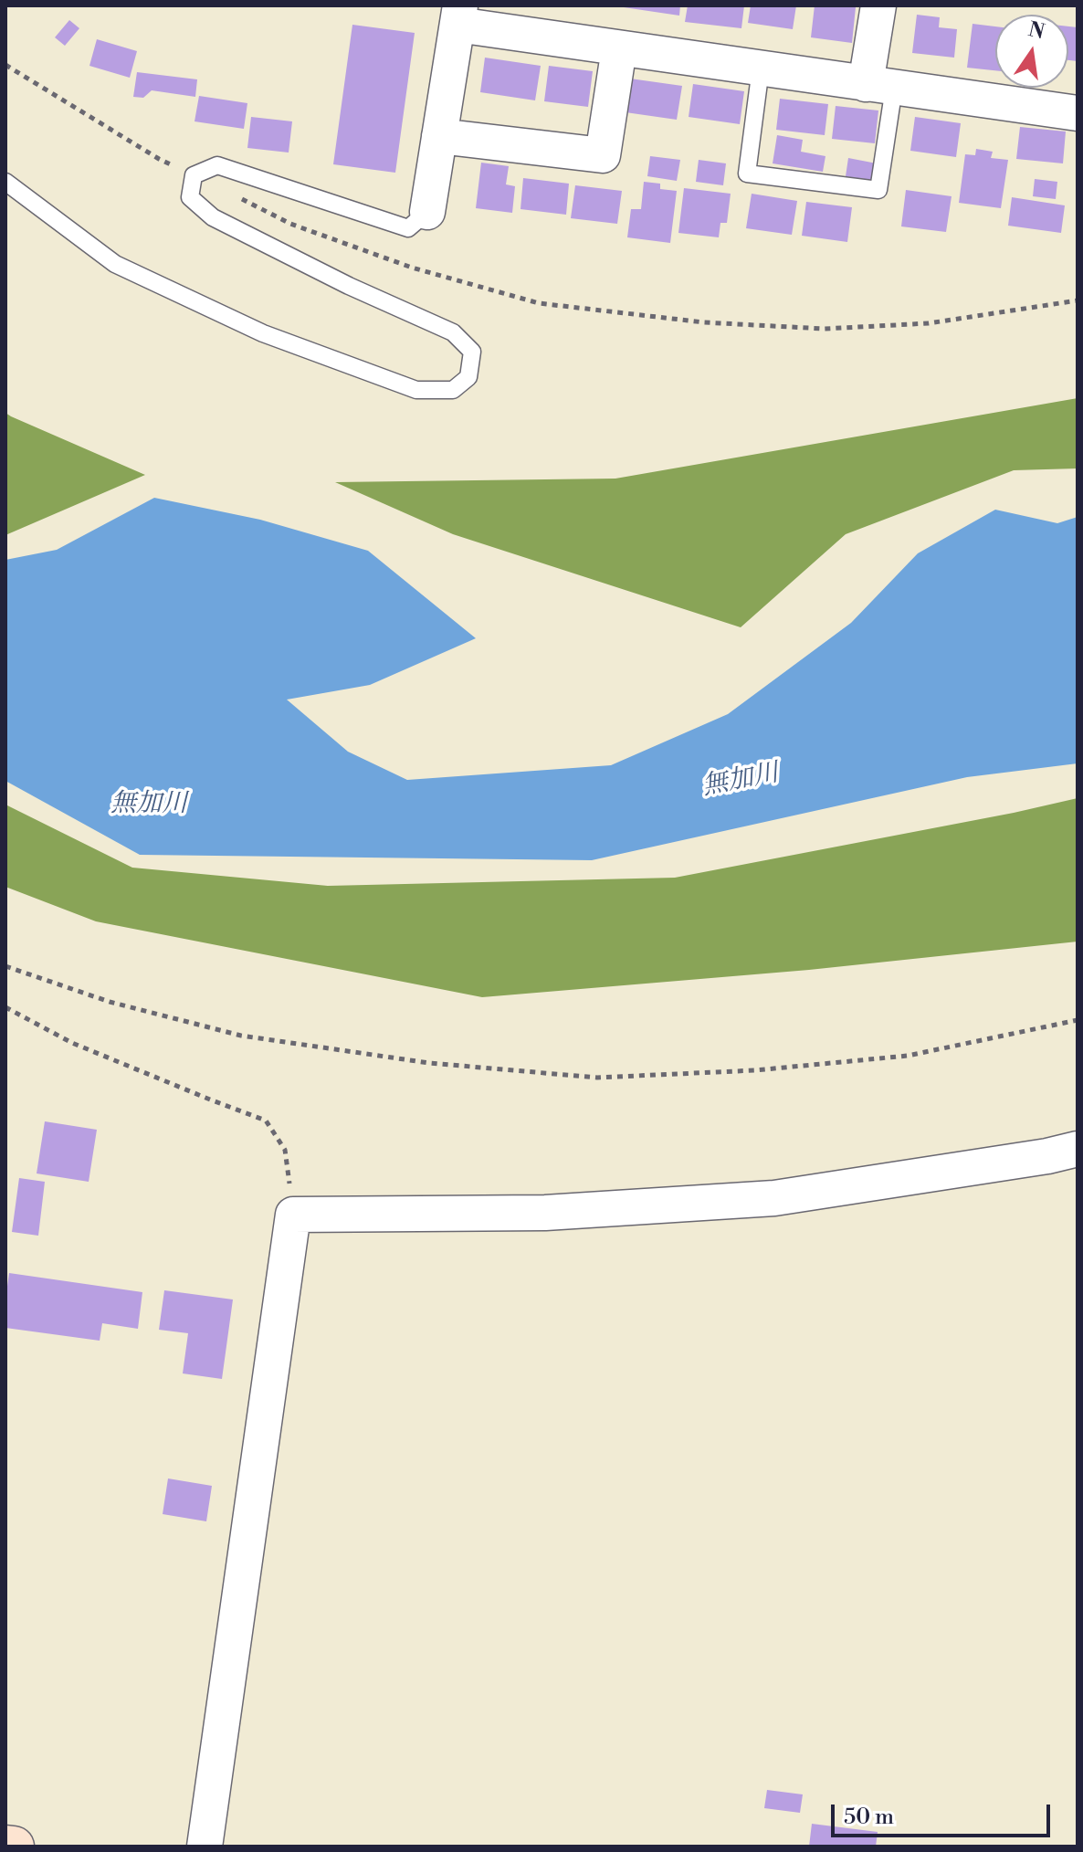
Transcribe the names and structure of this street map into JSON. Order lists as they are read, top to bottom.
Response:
{
  "water": ["無加川"],
  "scale_bar": "50 m",
  "north": "top"
}
